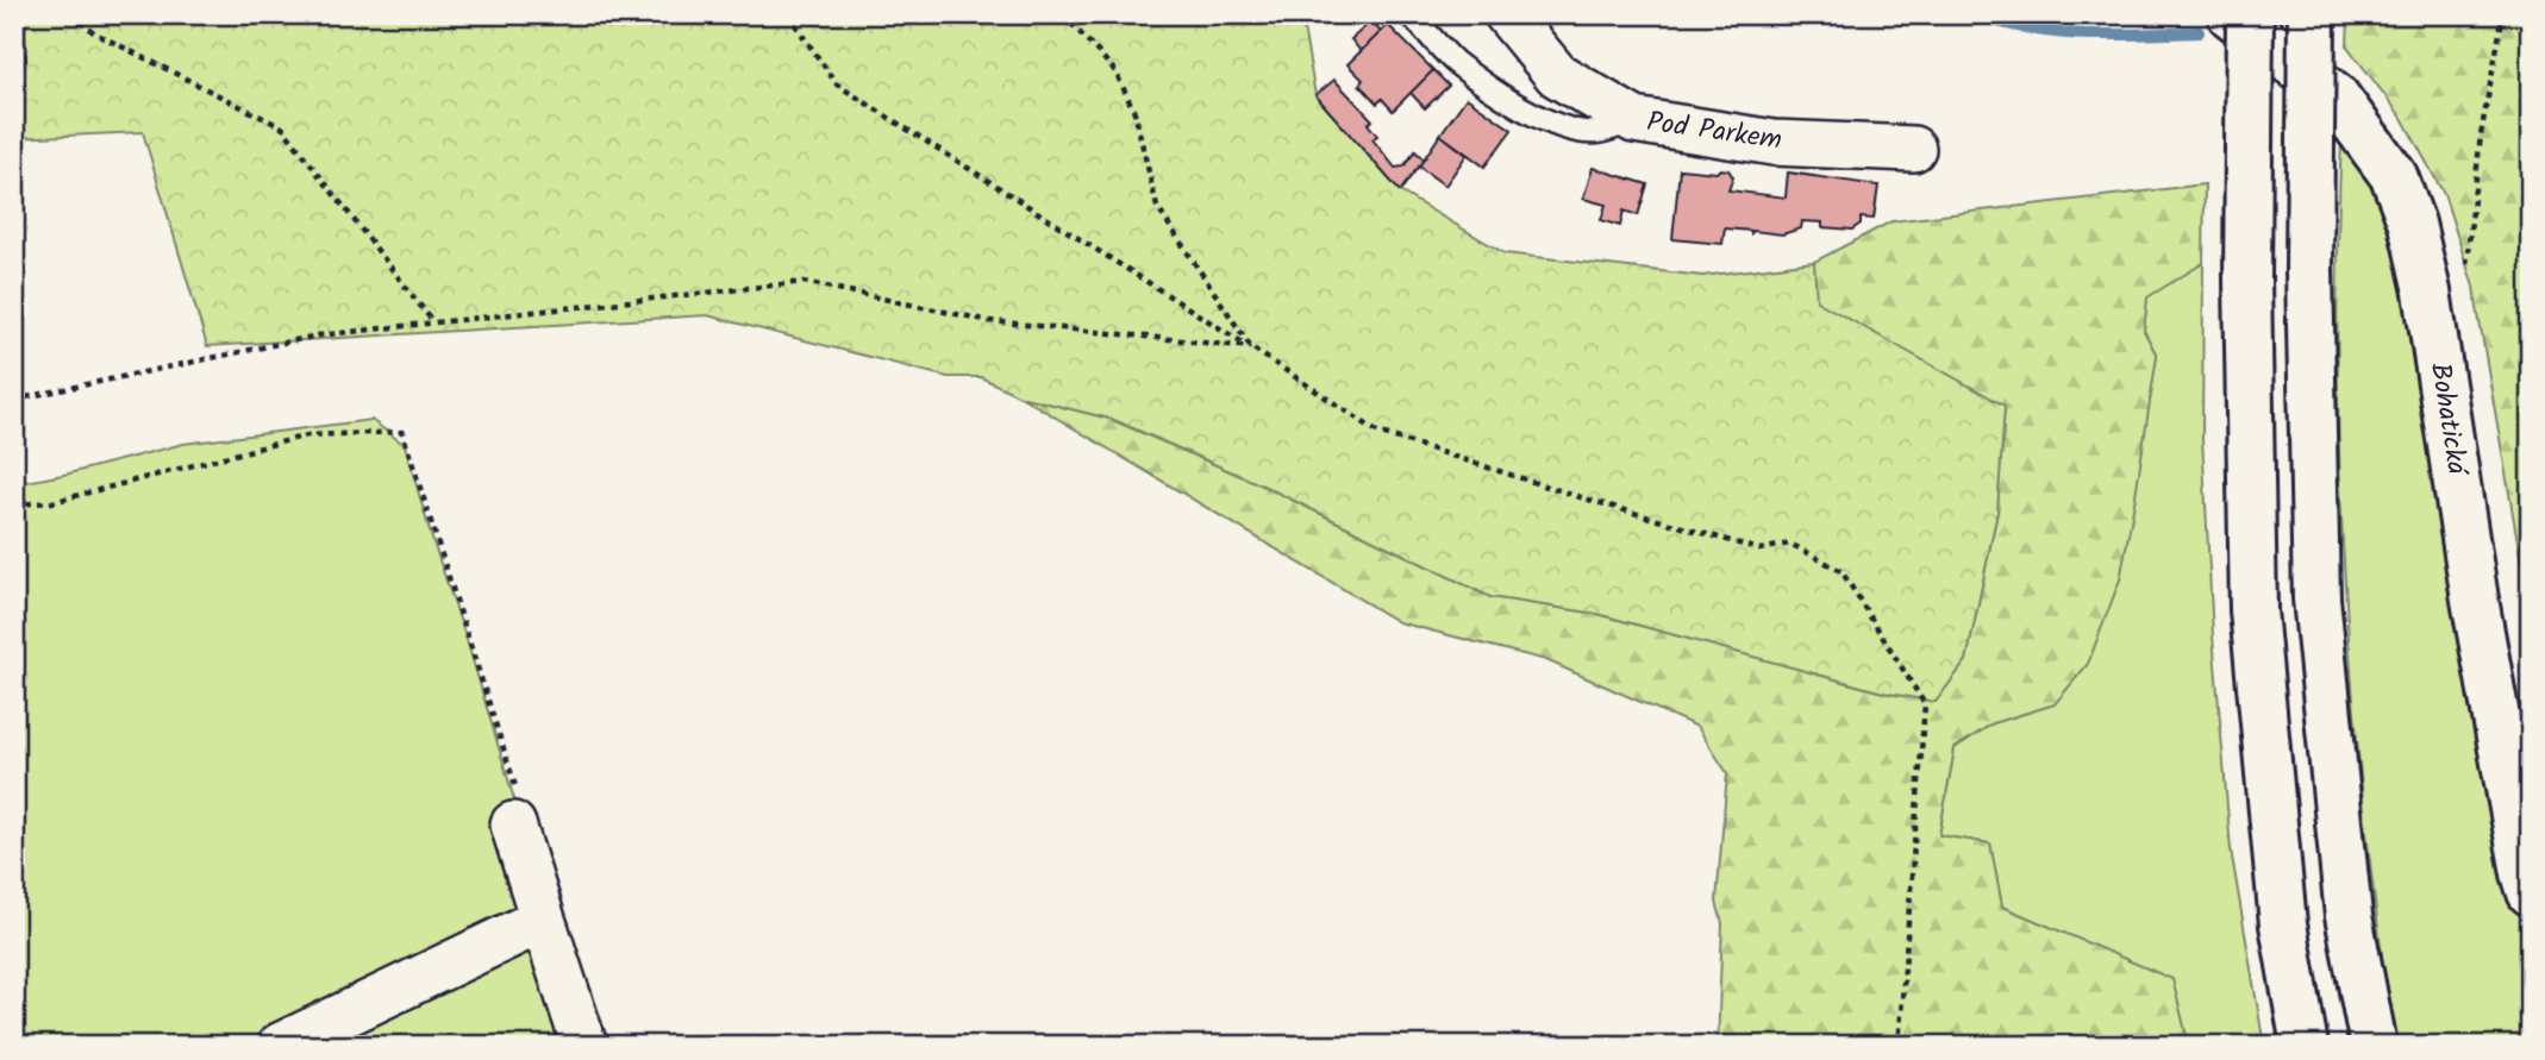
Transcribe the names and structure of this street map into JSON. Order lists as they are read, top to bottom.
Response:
{
  "streets": {
    "main road": ["Bohatická"],
    "street": ["Pod Parkem"]
  }
}
